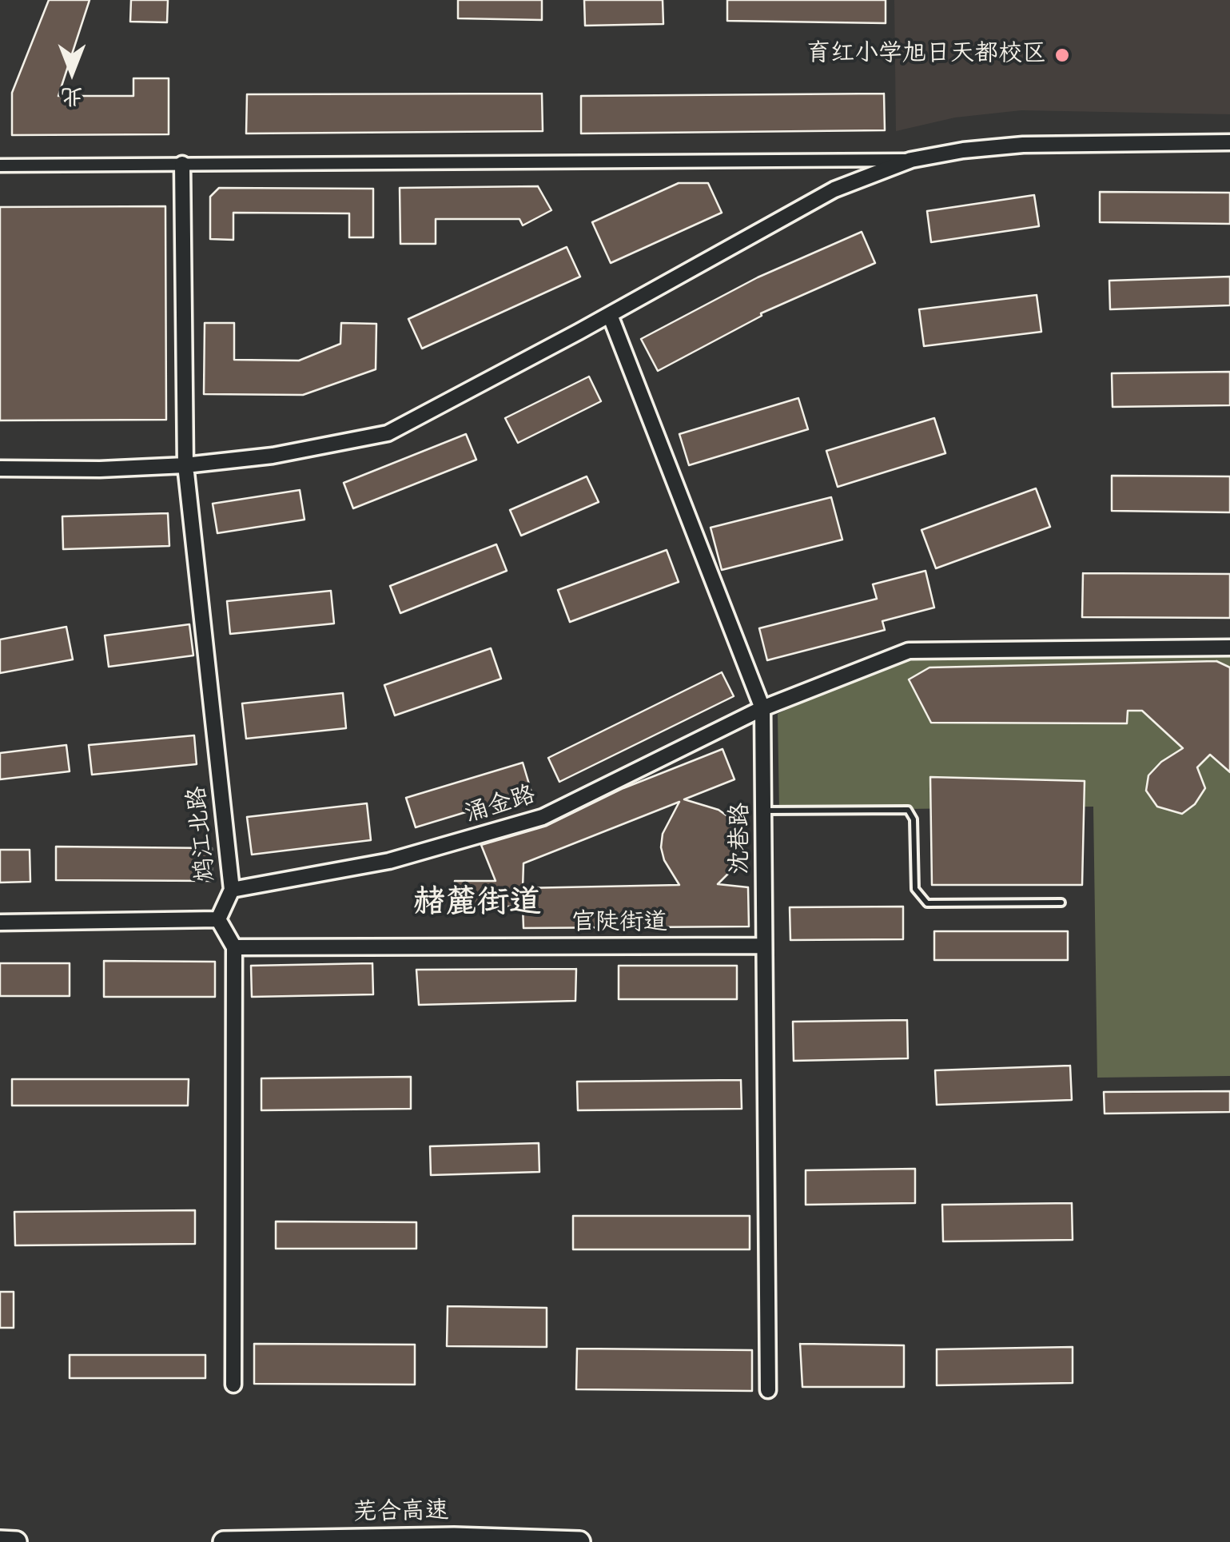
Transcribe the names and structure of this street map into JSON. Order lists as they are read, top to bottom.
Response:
{
  "streets": {
    "highway": ["芜合高速"],
    "street": [
      "涌金路",
      "鸩江北路",
      "沈巷路",
      "官陡街道"
    ]
  },
  "crossings": [
    ["涌金路", "鸩江北路"],
    ["涌金路", "沈巷路"],
    ["沈巷路", "官陡街道"]
  ],
  "districts": ["赭麓街道"],
  "places": ["育红小学旭日天都校区"],
  "north": "bottom"
}
